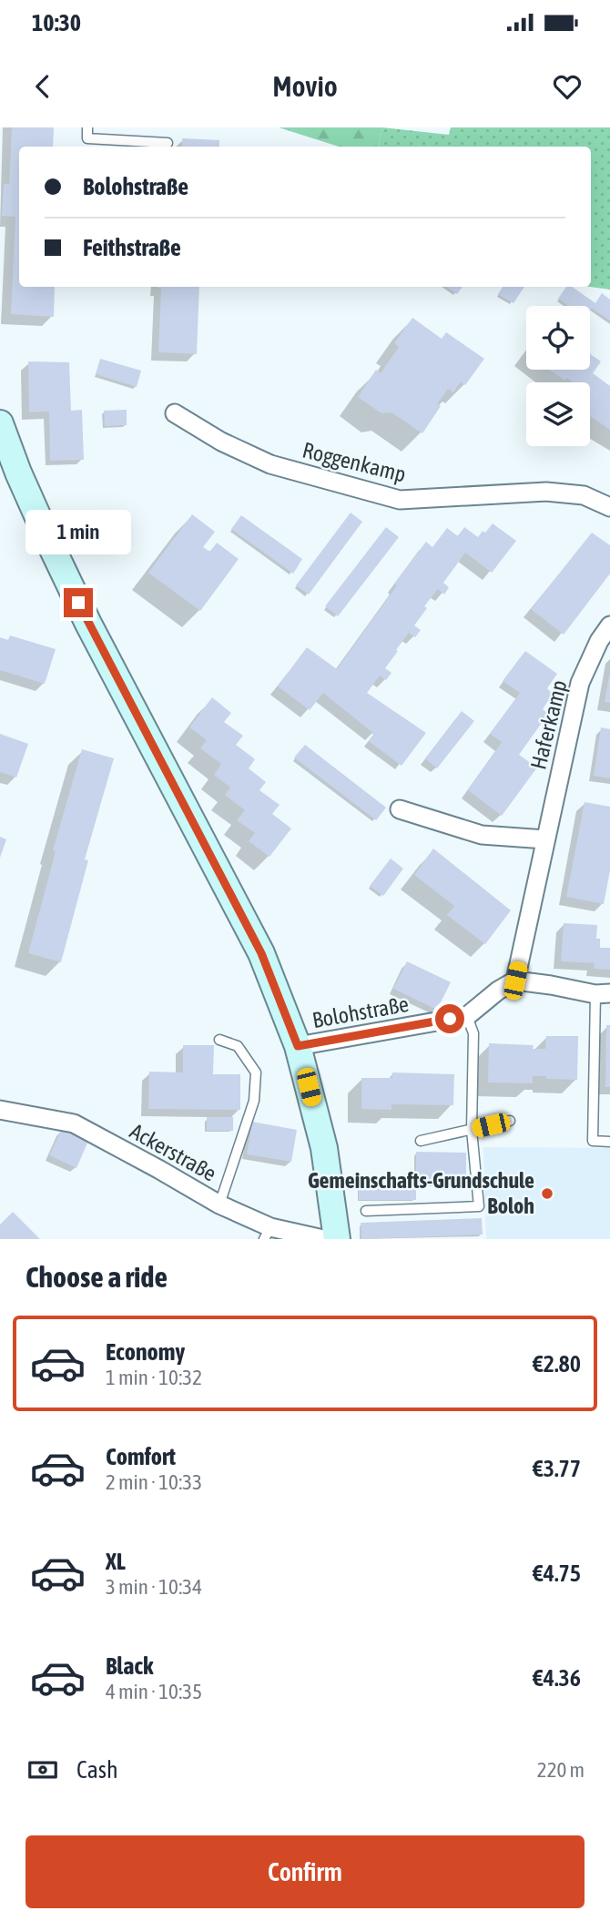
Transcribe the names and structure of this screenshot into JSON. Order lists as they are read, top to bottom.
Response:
{
  "streets": {
    "street": [
      "Roggenkamp",
      "Haferkamp",
      "Bolohstraße",
      "Ackerstraße"
    ]
  },
  "places": ["Gemeinschafts-Grundschule Boloh"],
  "page": {
    "status": "10:30",
    "header": "Movio",
    "banner": ["Bolohstraße", "Feithstraße"],
    "bubble": "1 min",
    "heading": "Choose a ride",
    "list": [
      {
        "name": "Economy",
        "note": "1 min · 10:32",
        "value": "€2.80"
      },
      {
        "name": "Comfort",
        "note": "2 min · 10:33",
        "value": "€3.77"
      },
      {
        "name": "XL",
        "note": "3 min · 10:34",
        "value": "€4.75"
      },
      {
        "name": "Black",
        "note": "4 min · 10:35",
        "value": "€4.36"
      }
    ],
    "pay": ["Cash", "220 m"],
    "buttons": "Confirm"
  }
}
